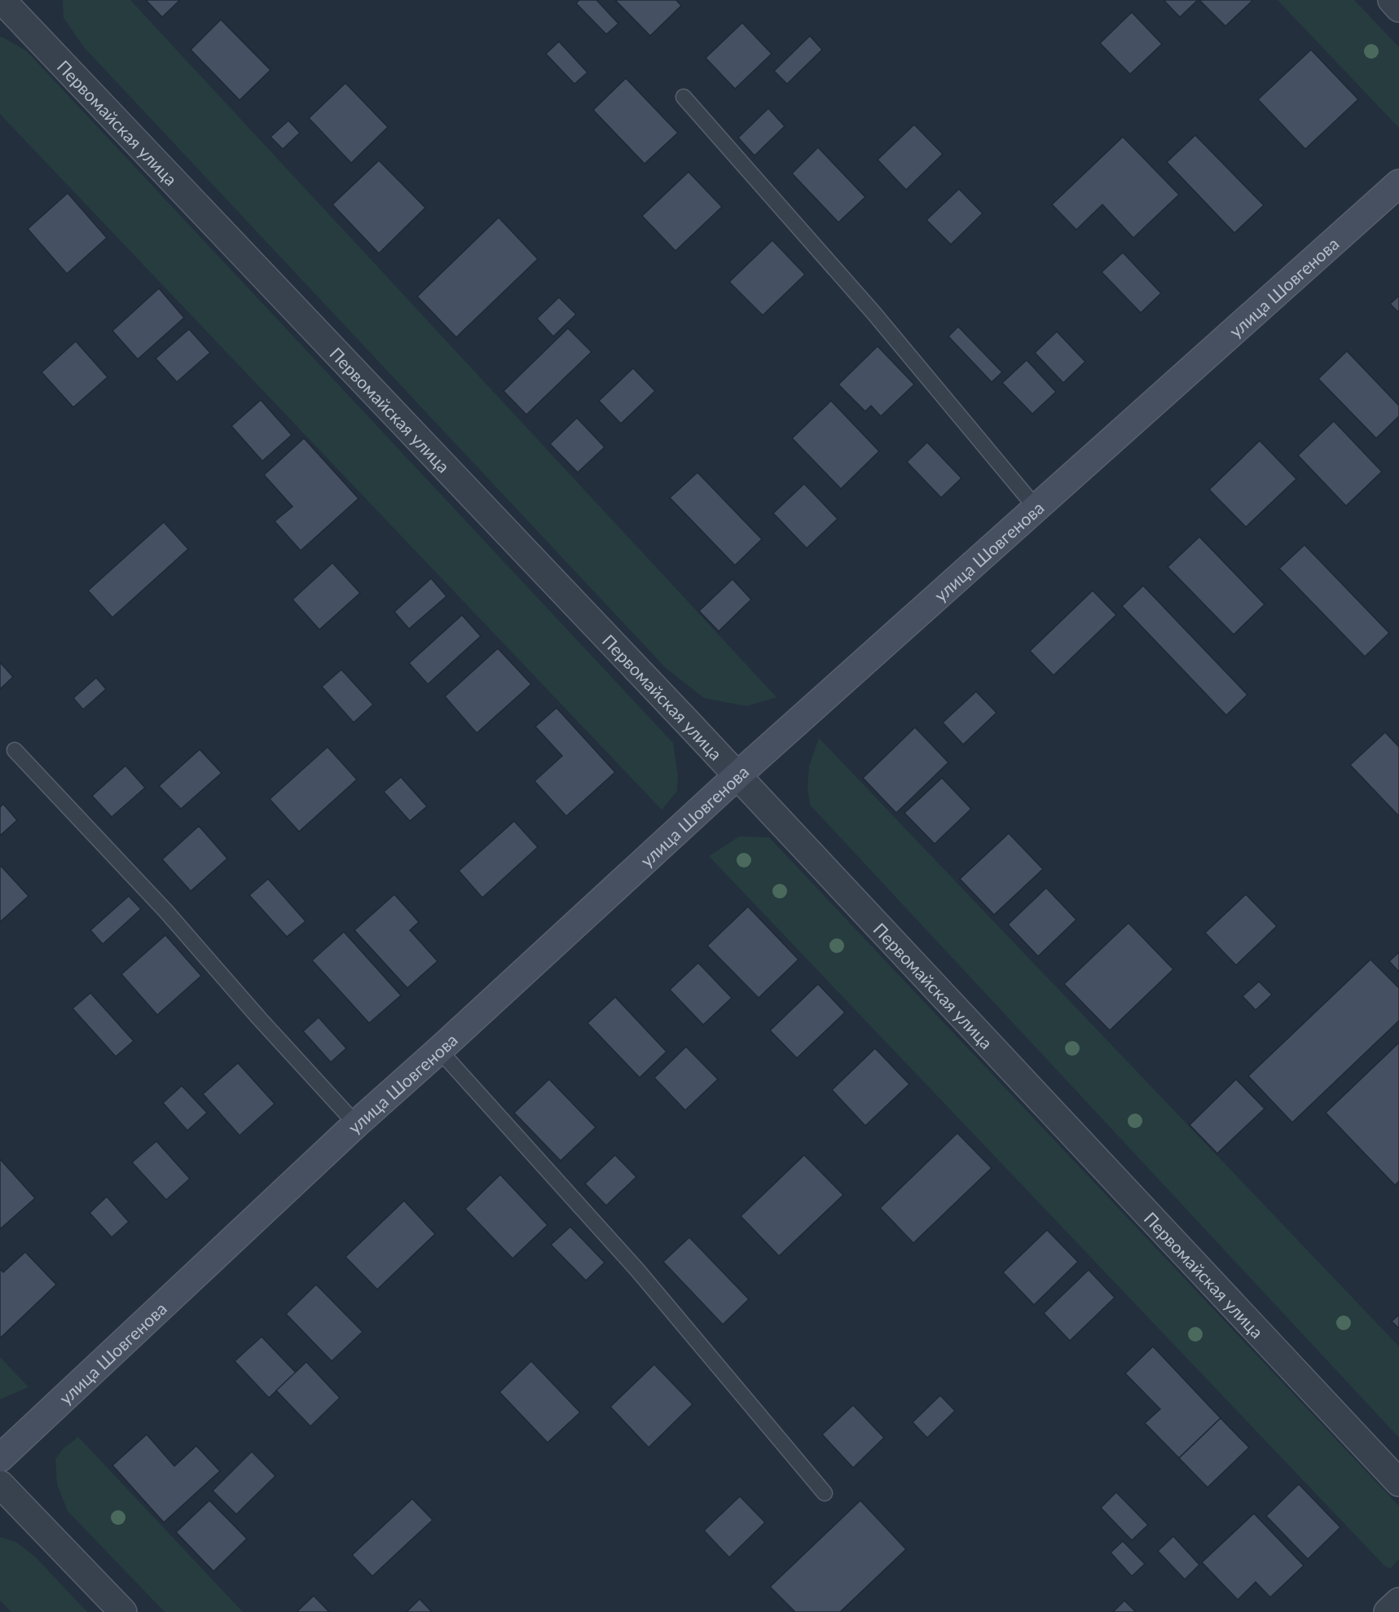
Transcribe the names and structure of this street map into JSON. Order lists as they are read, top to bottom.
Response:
{
  "streets": {
    "main road": ["улица Шовгенова"],
    "street": ["Первомайская улица"]
  },
  "crossings": [
    ["Первомайская улица", "улица Шовгенова"]
  ]
}
